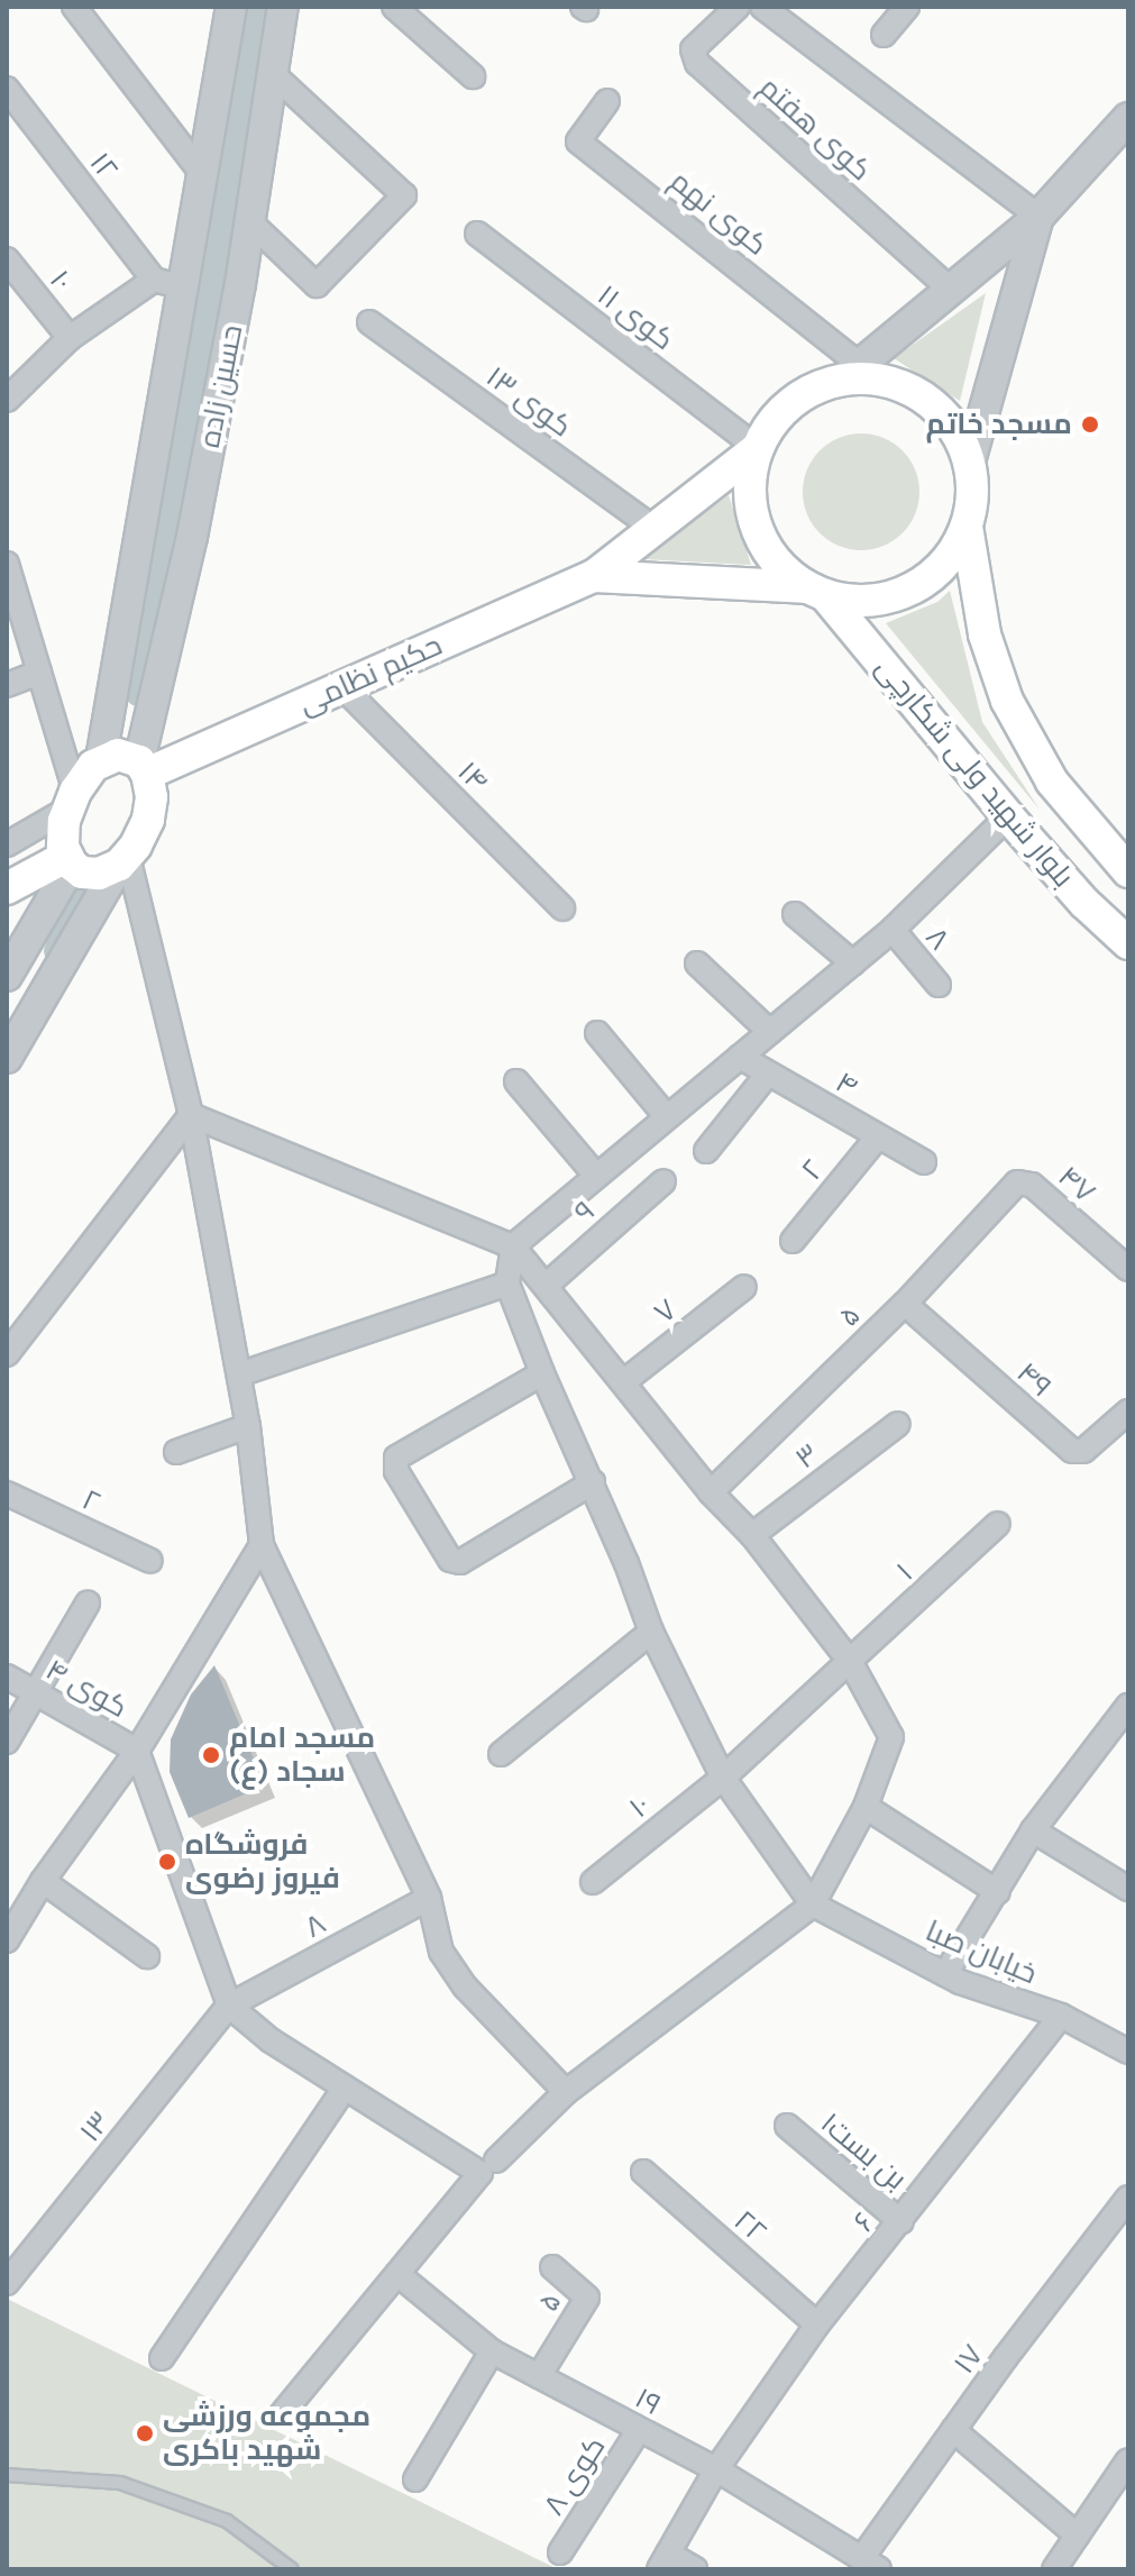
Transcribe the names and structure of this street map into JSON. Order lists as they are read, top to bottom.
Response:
{
  "streets": {
    "main road": ["حکیم نظامی", "بلوار شهید ولی شکارچی"],
    "street": [
      "کوی هفتم",
      "۱۲",
      "کوی نهم",
      "۱۰",
      "کوی ۱۱",
      "حسین زاده",
      "کوی ۱۳",
      "۱۴",
      "۸",
      "۴",
      "۲",
      "۴۷",
      "۹",
      "۷",
      "۵",
      "۴۹",
      "۳",
      "۱",
      "کوی ۴",
      "خیابان صبا",
      "۱۳",
      "بن بست۱",
      "۶",
      "۲۲",
      "۱۷",
      "۱۹",
      "کوی ۸"
    ]
  },
  "crossings": [
    ["کوی نهم", "کوی ۱۱"],
    ["کوی نهم", "حکیم نظامی"],
    ["کوی نهم", "بلوار شهید ولی شکارچی"],
    ["۱۰", "۱"],
    ["کوی ۱۱", "حکیم نظامی"],
    ["کوی ۱۱", "بلوار شهید ولی شکارچی"],
    ["حسین زاده", "حکیم نظامی"],
    ["کوی ۱۳", "حکیم نظامی"],
    ["حکیم نظامی", "بلوار شهید ولی شکارچی"],
    ["حکیم نظامی", "۱۴"],
    ["۸", "۱۳"],
    ["۴", "۲"],
    ["۴۷", "۵"],
    ["۵", "۴۹"],
    ["۵", "۱۹"],
    ["خیابان صبا", "۶"],
    ["بن بست۱", "۶"],
    ["۶", "۲۲"],
    ["۶", "۱۹"],
    ["۱۷", "۱۹"],
    ["۱۹", "کوی ۸"]
  ],
  "places": [
    "مسجد خاتم",
    "مسجد امام سجاد (ع)",
    "فروشگاه فیروز رضوی",
    "مجموعه ورزشی شهید باکری"
  ]
}
